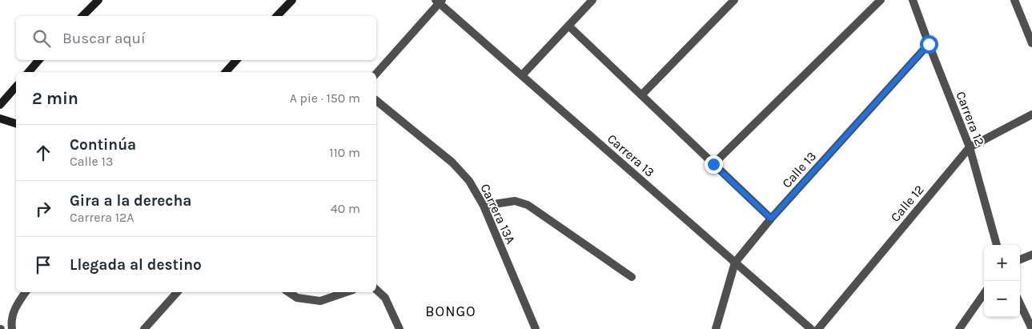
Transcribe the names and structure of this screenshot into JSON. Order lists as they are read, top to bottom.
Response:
{
  "streets": {
    "street": [
      "Carrera 12",
      "Carrera 13",
      "Calle 13",
      "Calle 12",
      "Carrera 13A"
    ]
  },
  "crossings": [
    ["Carrera 12", "Calle 13"],
    ["Carrera 12", "Calle 12"],
    ["Carrera 13", "Calle 13"]
  ],
  "districts": ["BONGO"],
  "page": {
    "search": "Buscar aquí",
    "heading": ["2 min", "A pie · 150 m"],
    "list": [
      ["Continúa", "Calle 13", "110 m"],
      ["Gira a la derecha", "Carrera 12A", "40 m"],
      "Llegada al destino"
    ],
    "map_buttons": ["+", "−"]
  }
}
